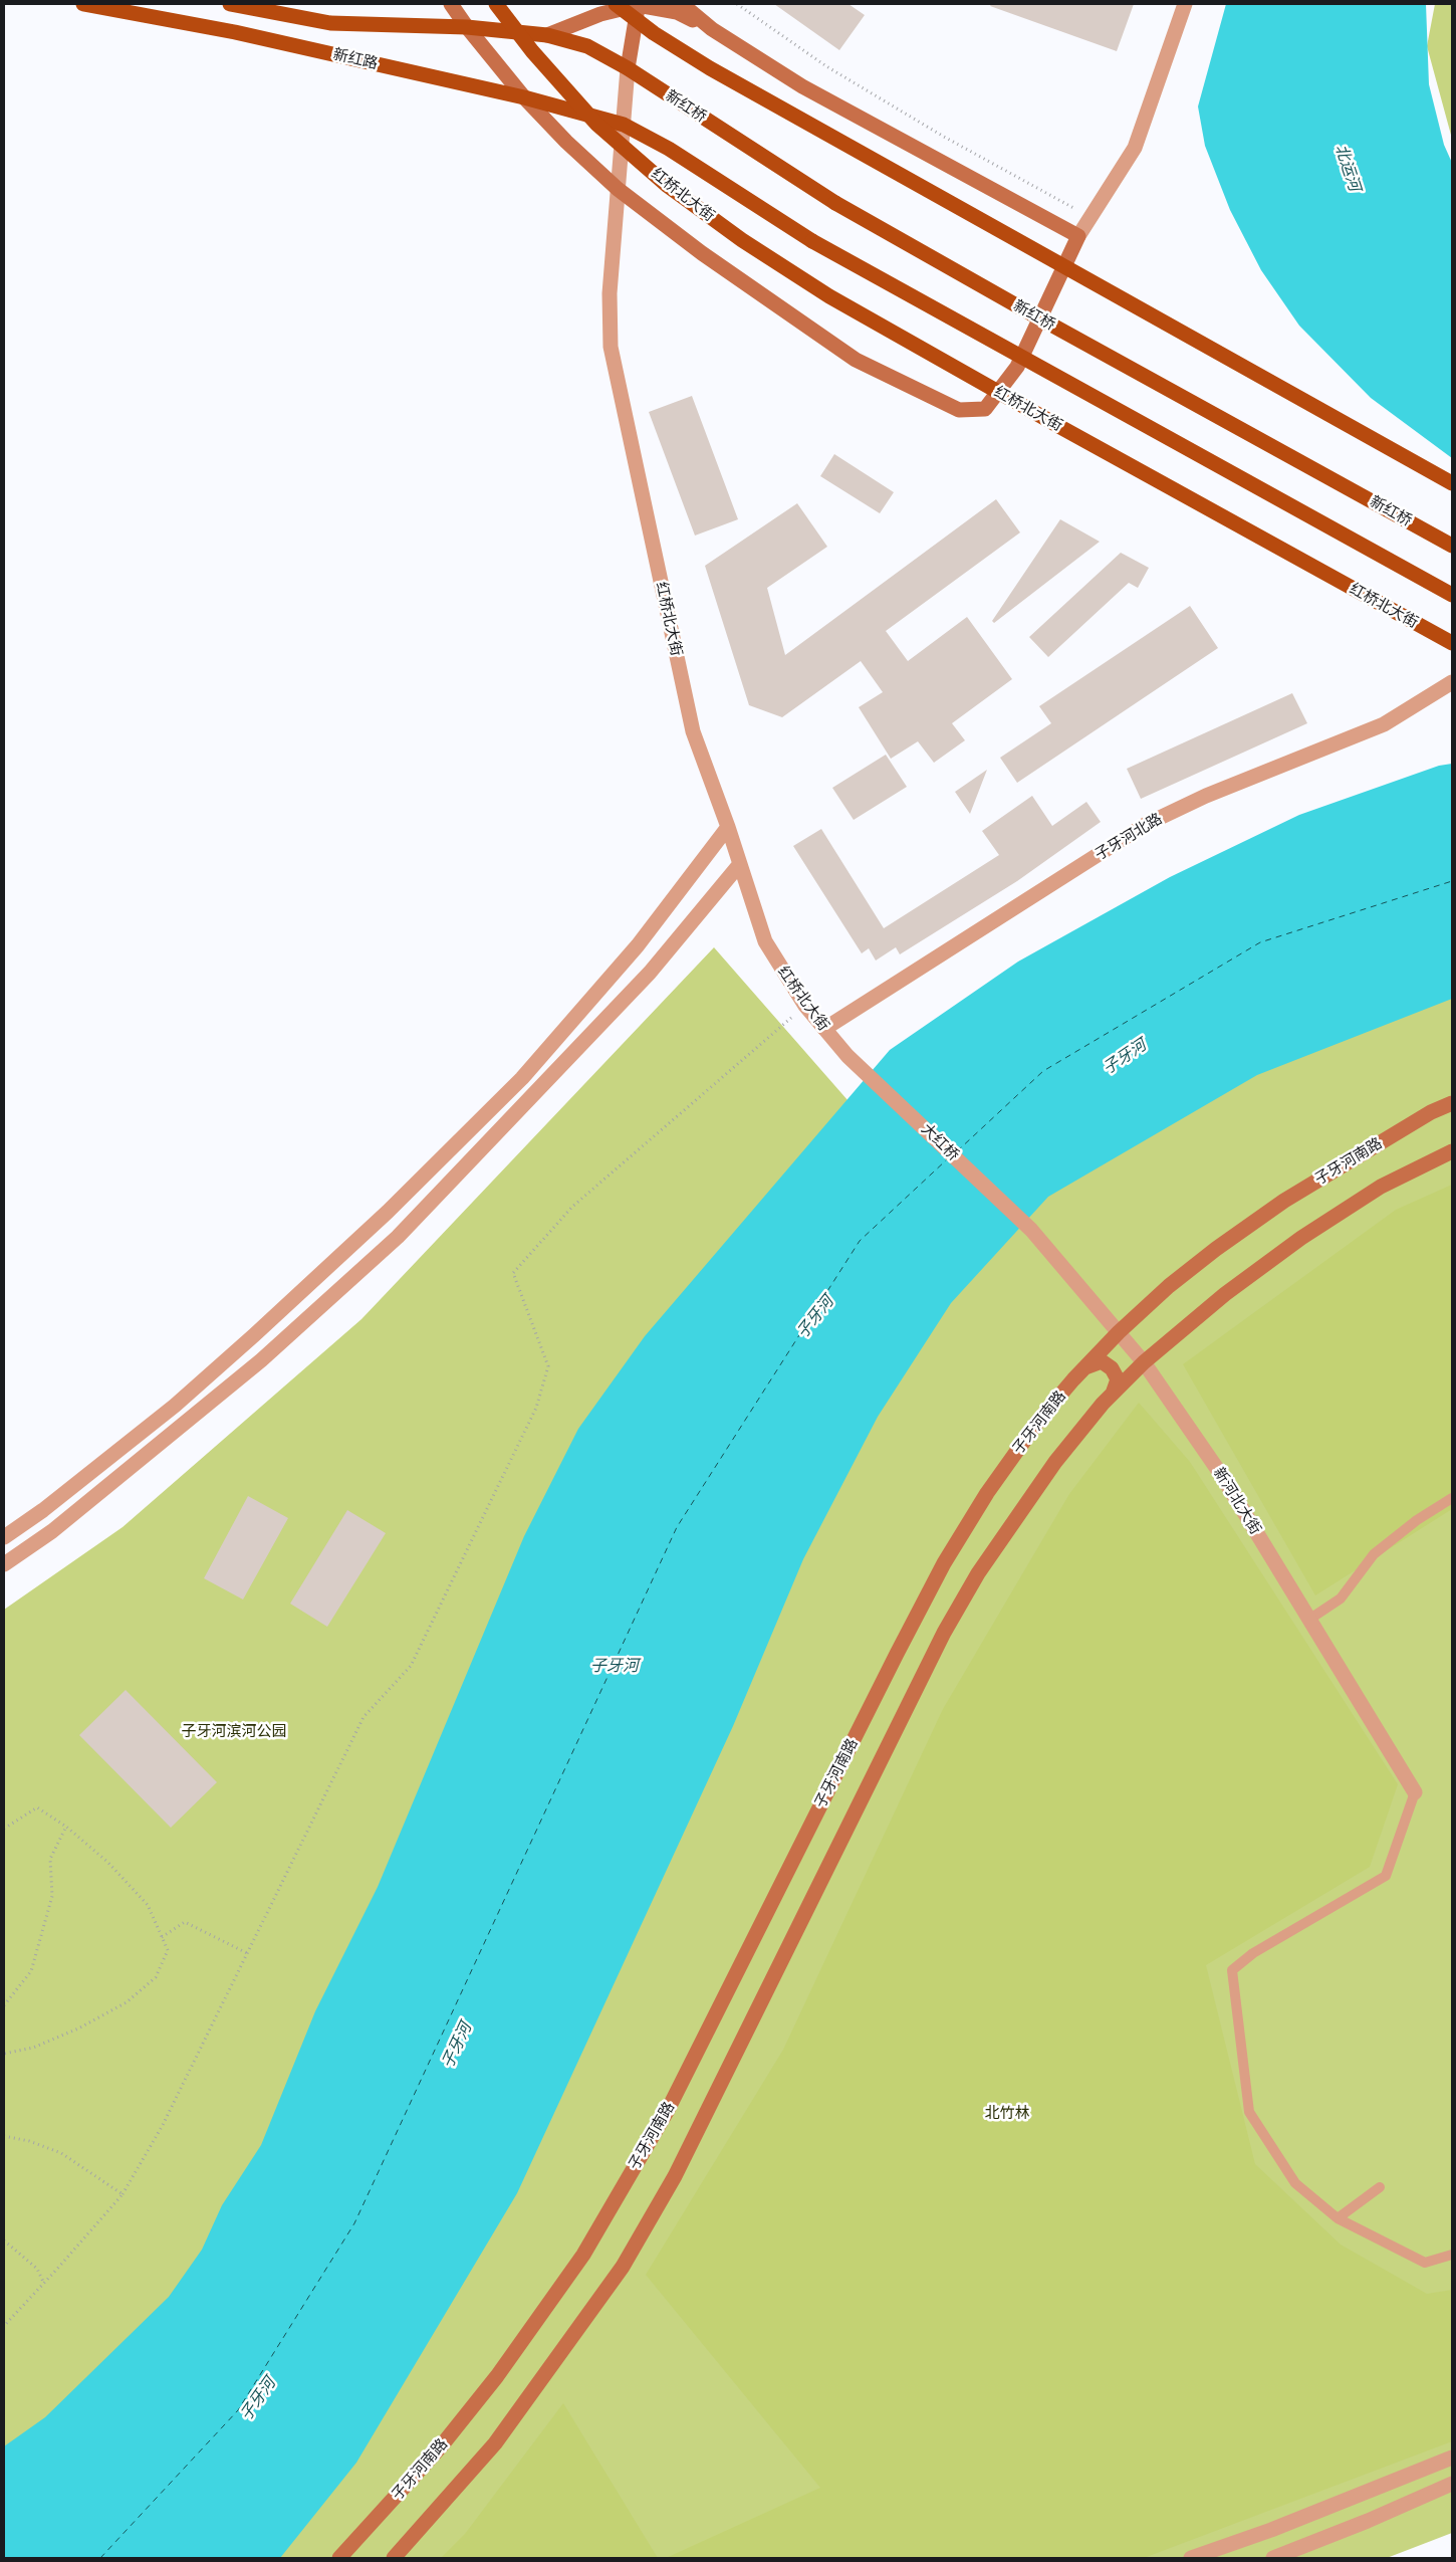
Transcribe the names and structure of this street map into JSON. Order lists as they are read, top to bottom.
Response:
{
  "streets": {
    "main road": [
      "新红路",
      "新红桥",
      "红桥北大街",
      "子牙河南路"
    ],
    "street": ["子牙河北路", "大红桥", "新河北大街"]
  },
  "crossings": [
    ["新红路", "新红桥"],
    ["新红路", "红桥北大街"],
    ["新红桥", "红桥北大街"],
    ["红桥北大街", "子牙河北路"],
    ["红桥北大街", "大红桥"],
    ["大红桥", "新河北大街"],
    ["子牙河南路", "新河北大街"]
  ],
  "water": ["北运河", "子牙河"],
  "parks": ["子牙河滨河公园", "北竹林"]
}
